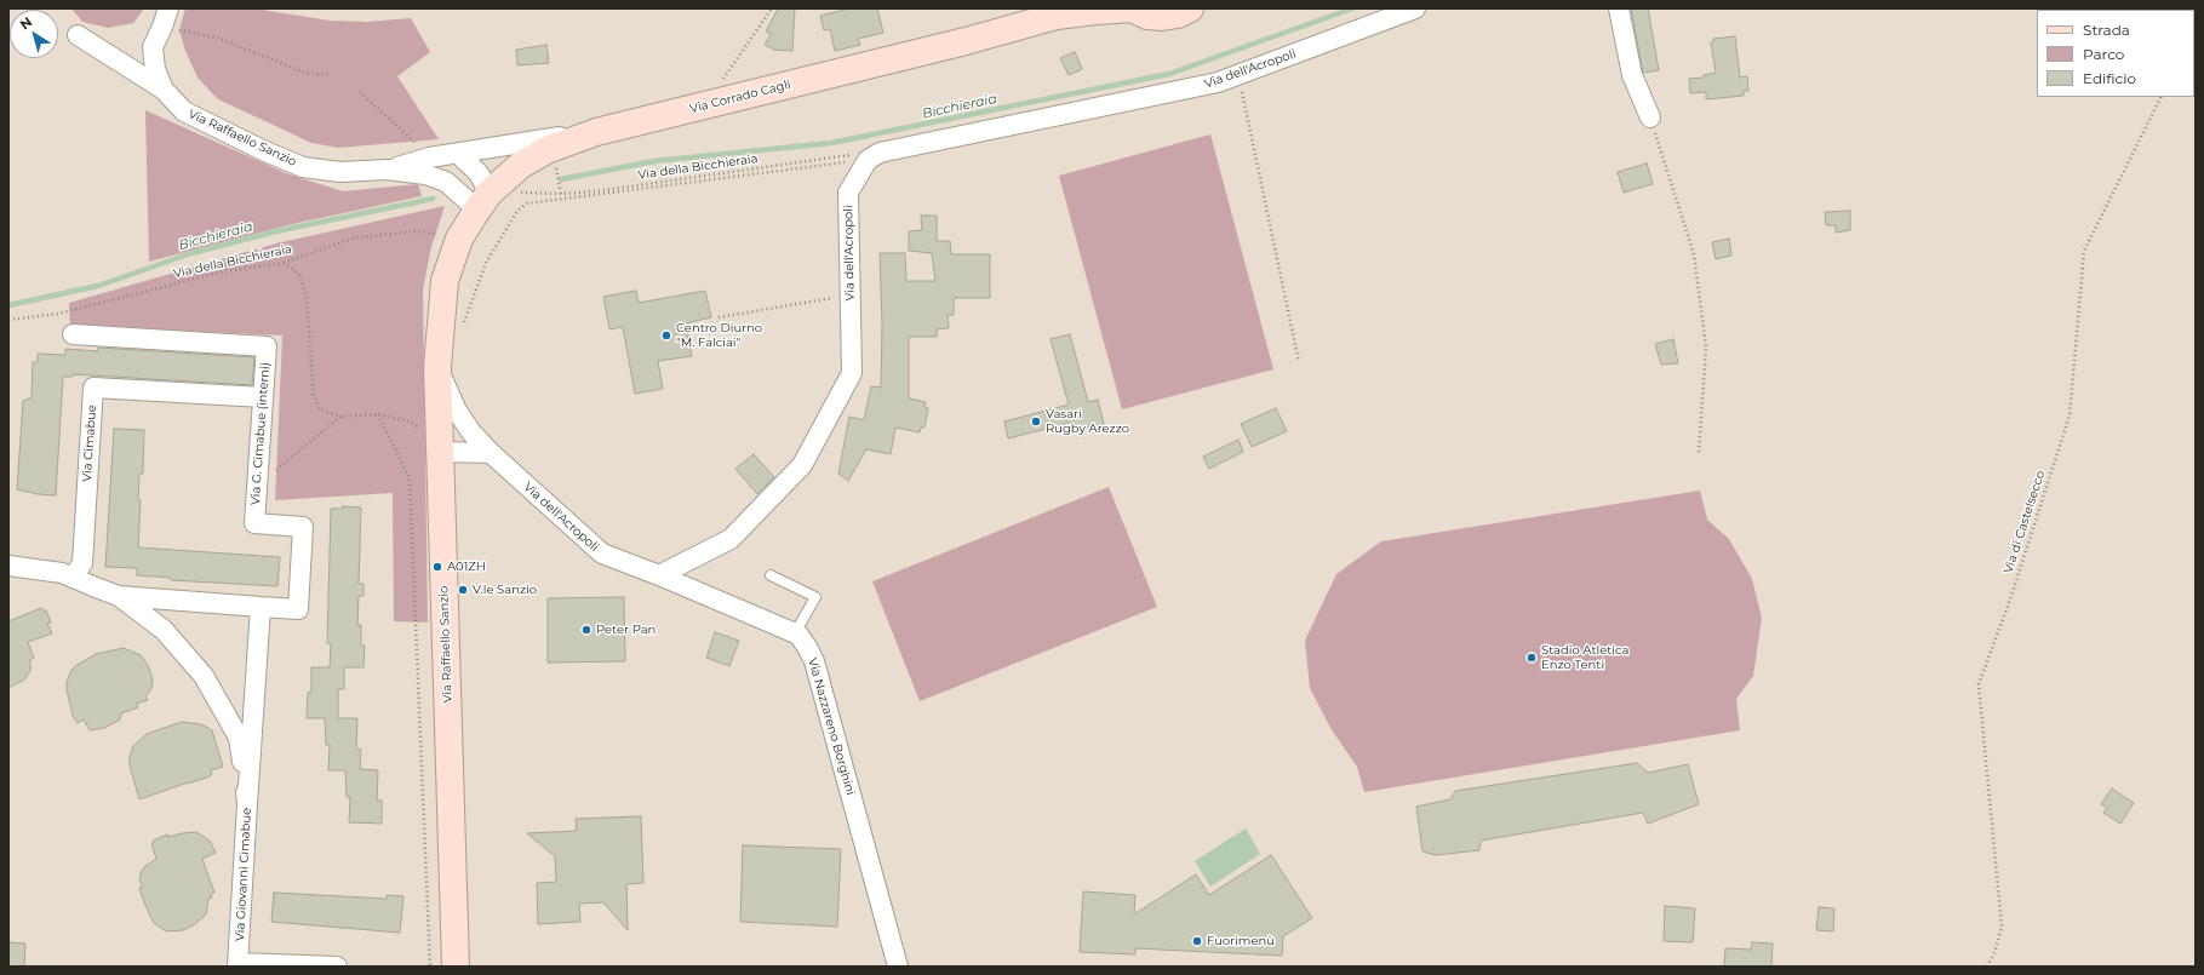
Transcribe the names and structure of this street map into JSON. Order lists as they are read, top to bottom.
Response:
{
  "streets": {
    "main road": ["Via Corrado Cagli", "Via Raffaello Sanzio"],
    "street": [
      "Via dell'Acropoli",
      "Via G. Cimabue (interni)",
      "Via Cimabue",
      "Via Nazzareno Borghini",
      "Via Giovanni Cimabue"
    ],
    "path": ["Via della Bicchieraia", "Via di Castelsecco"]
  },
  "crossings": [
    ["Via dell'Acropoli", "Via Raffaello Sanzio"],
    ["Via dell'Acropoli", "Via della Bicchieraia"],
    ["Via Corrado Cagli", "Via Raffaello Sanzio"],
    ["Via Corrado Cagli", "Via della Bicchieraia"],
    ["Via Raffaello Sanzio", "Via della Bicchieraia"],
    ["Via G. Cimabue (interni)", "Via Cimabue"],
    ["Via Cimabue", "Via Giovanni Cimabue"]
  ],
  "water": ["Bicchieraia"],
  "places": [
    "Centro Diurno \"M. Falciai\"",
    "Vasari Rugby Arezzo",
    "A01ZH",
    "V.le Sanzio",
    "Peter Pan",
    "Stadio Atletica Enzo Tenti",
    "Fuorimenù"
  ],
  "legend": ["Strada", "Parco", "Edificio"],
  "north": "top left"
}
